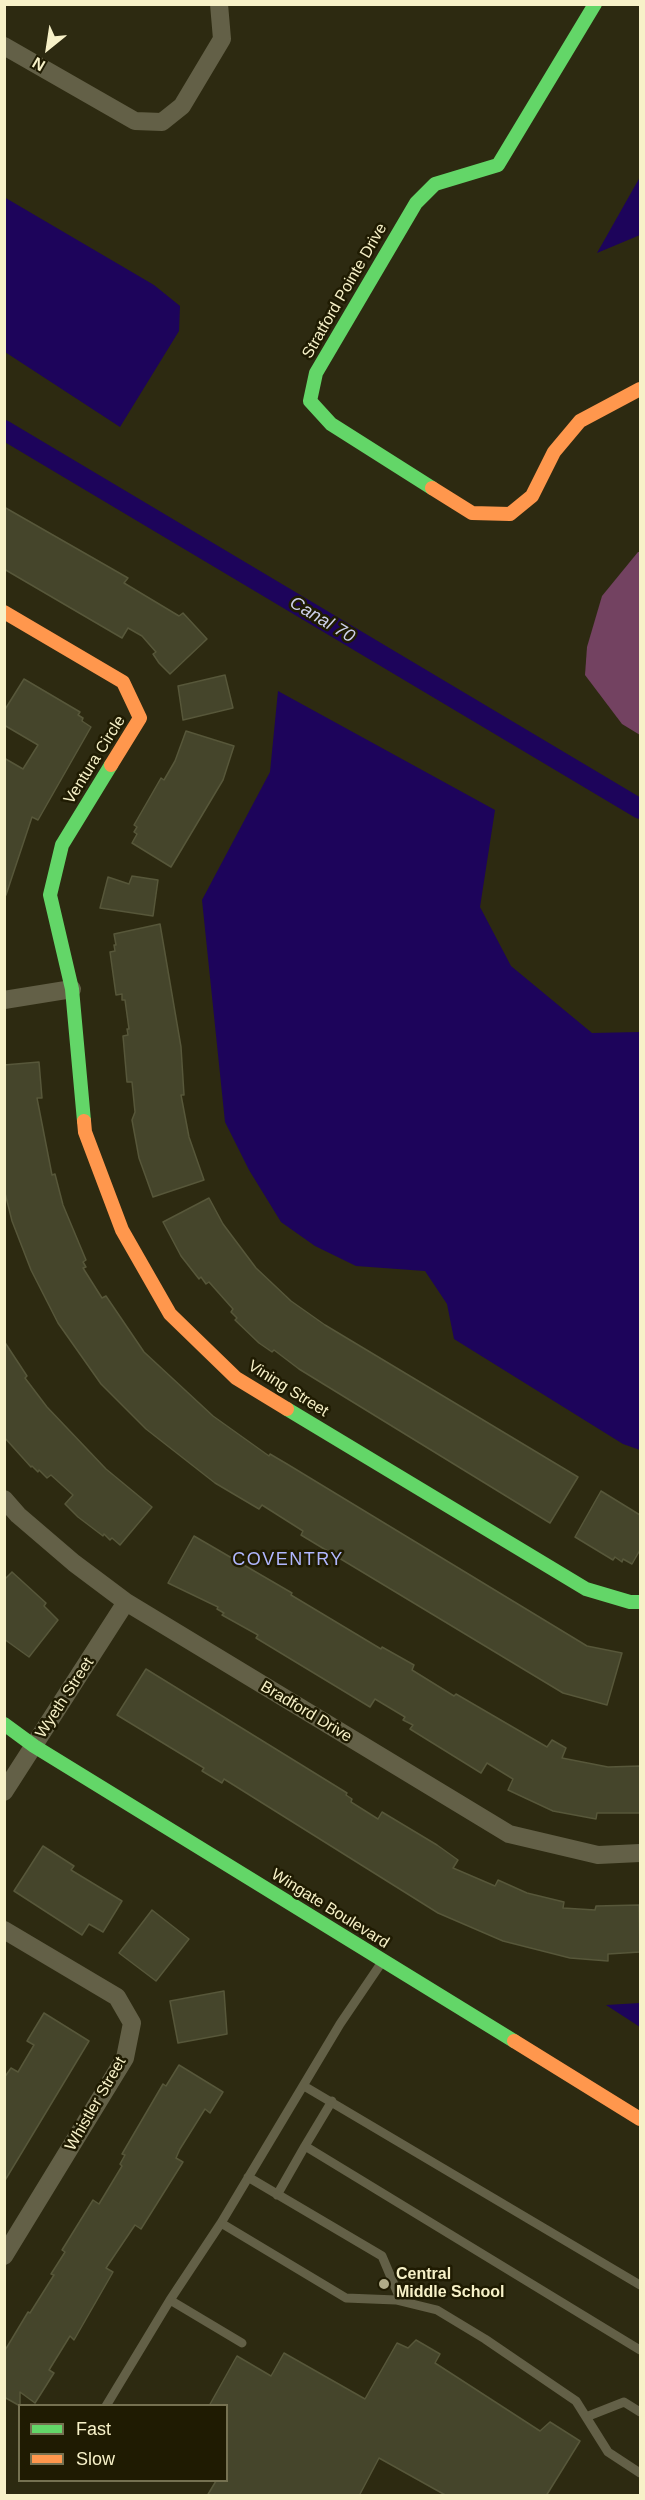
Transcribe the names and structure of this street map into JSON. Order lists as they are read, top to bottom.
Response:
{
  "streets": {
    "street": [
      "Stratford Pointe Drive",
      "Ventura Circle",
      "Vining Street",
      "Wyeth Street",
      "Bradford Drive",
      "Wingate Boulevard",
      "Whistler Street"
    ]
  },
  "crossings": [
    ["Ventura Circle", "Vining Street"],
    ["Wyeth Street", "Bradford Drive"],
    ["Wyeth Street", "Wingate Boulevard"]
  ],
  "districts": ["COVENTRY"],
  "water": ["Canal 70"],
  "places": ["Central Middle School"],
  "legend": ["Fast", "Slow"],
  "north": "bottom left"
}
